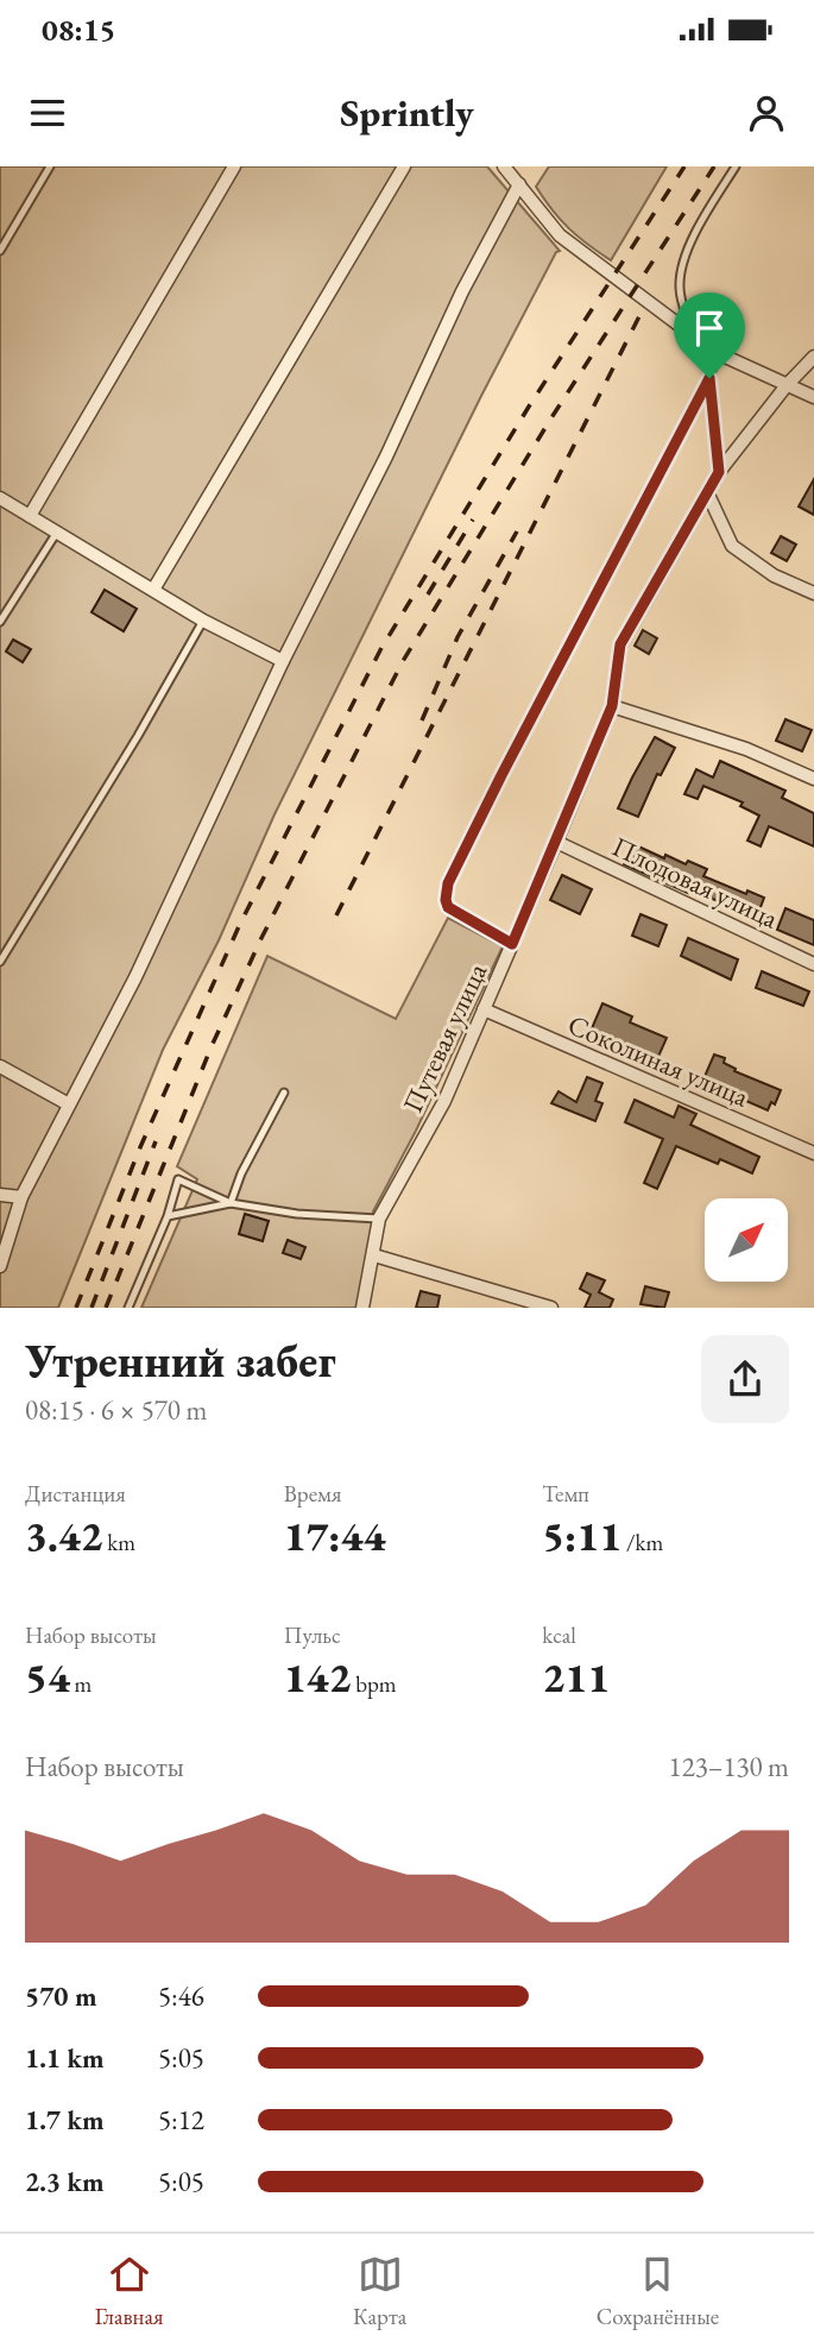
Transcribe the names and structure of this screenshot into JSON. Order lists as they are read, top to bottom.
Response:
{
  "streets": {
    "street": ["Плодовая улица", "Путевая улица", "Соколиная улица"]
  },
  "crossings": [
    ["Плодовая улица", "Путевая улица"],
    ["Путевая улица", "Соколиная улица"]
  ],
  "north": "top right",
  "page": {
    "status": "08:15",
    "header": "Sprintly",
    "heading": ["Утренний забег", "08:15 · 6 × 570 m"],
    "stats": [
      ["Дистанция", "3.42 km"],
      ["Время", "17:44"],
      ["Темп", "5:11 /km"],
      ["Набор высоты", "54 m"],
      ["Пульс", "142 bpm"],
      ["kcal", "211"]
    ],
    "chart": ["Набор высоты", "123–130 m"],
    "list": [
      {
        "name": "570 m",
        "note": "5:46"
      },
      {
        "name": "1.1 km",
        "note": "5:05"
      },
      {
        "name": "1.7 km",
        "note": "5:12"
      },
      {
        "name": "2.3 km",
        "note": "5:05"
      }
    ],
    "tabs": ["Главная", "Карта", "Сохранённые"]
  }
}
